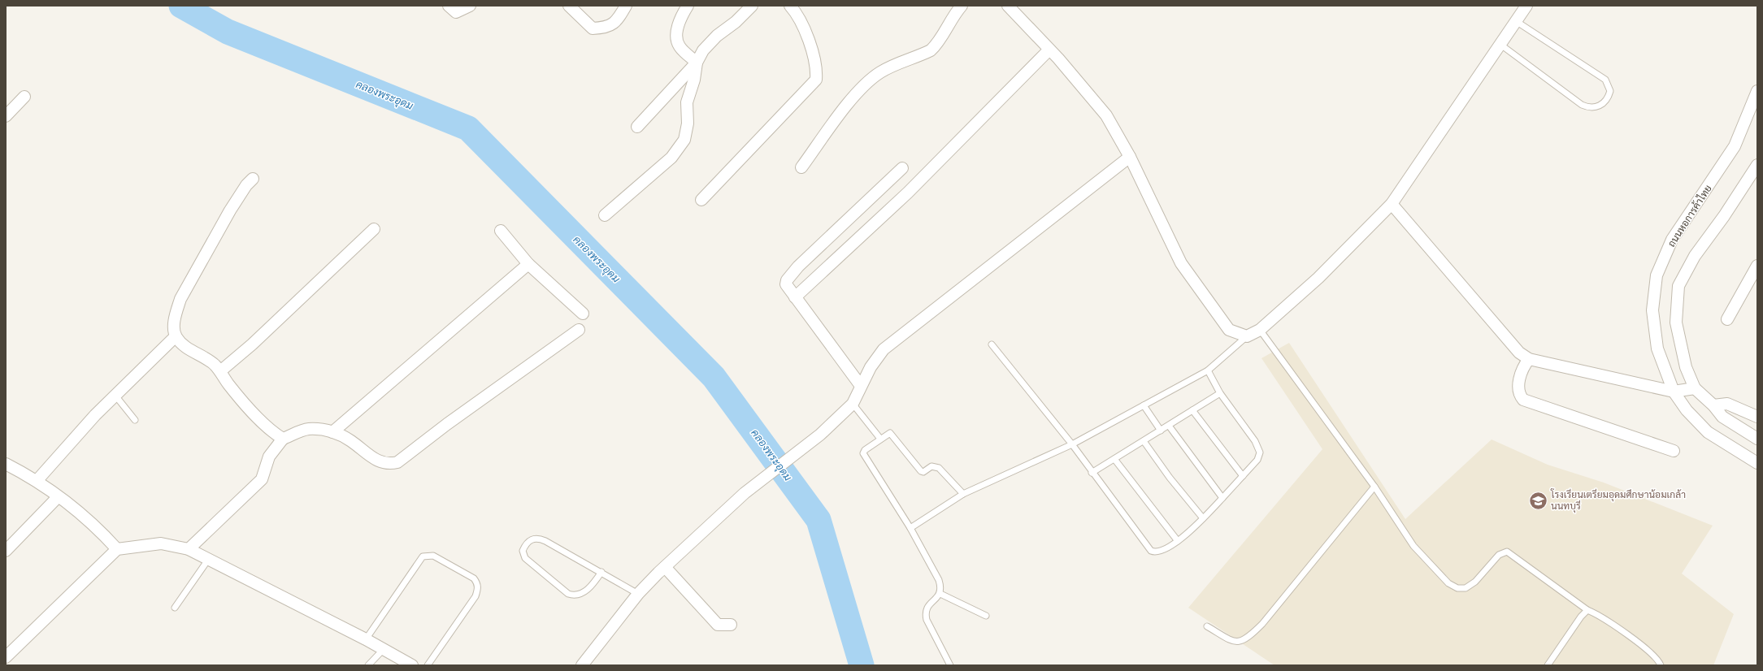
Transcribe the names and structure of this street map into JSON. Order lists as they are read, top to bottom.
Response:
{
  "streets": {
    "street": ["ถนนหอการค้าไทย"]
  },
  "water": ["คลองพระอุดม"],
  "places": {
    "school or university": ["โรงเรียนเตรียมอุดมศึกษาน้อมเกล้า นนทบุรี"]
  }
}
